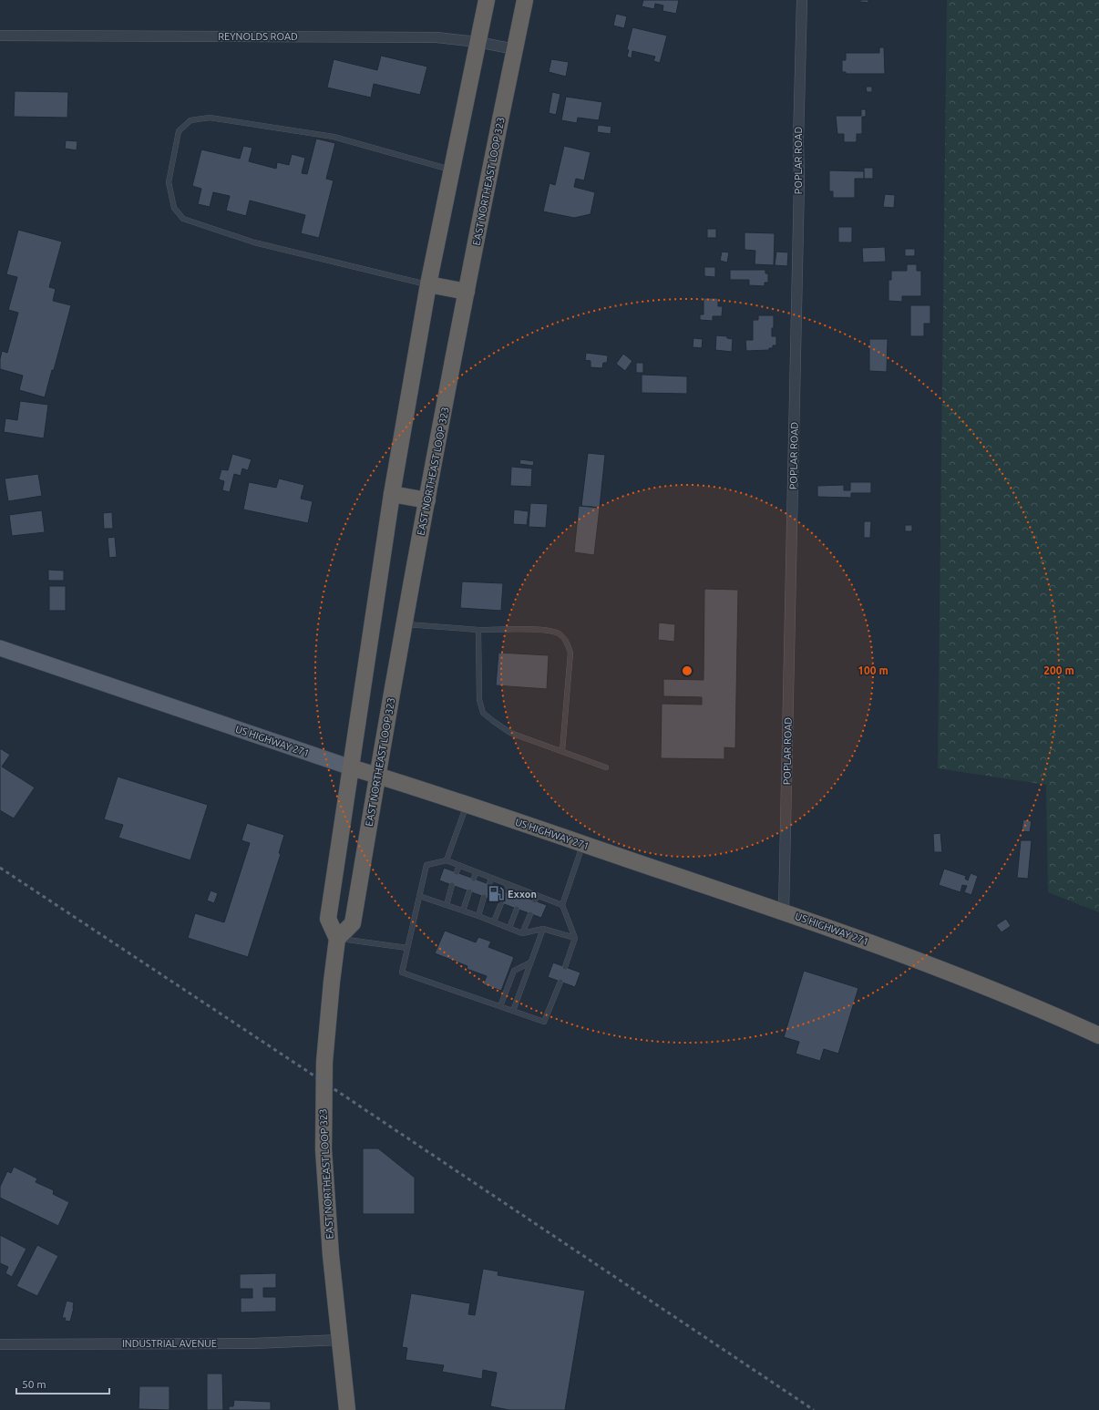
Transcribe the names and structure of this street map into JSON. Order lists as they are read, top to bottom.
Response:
{
  "streets": {
    "highway": ["EAST NORTHEAST LOOP 323", "US HIGHWAY 271"],
    "street": ["REYNOLDS ROAD", "POPLAR ROAD", "INDUSTRIAL AVENUE"]
  },
  "crossings": [
    ["REYNOLDS ROAD", "EAST NORTHEAST LOOP 323"],
    ["POPLAR ROAD", "US HIGHWAY 271"],
    ["EAST NORTHEAST LOOP 323", "US HIGHWAY 271"],
    ["EAST NORTHEAST LOOP 323", "INDUSTRIAL AVENUE"]
  ],
  "places": {
    "fuel station": ["Exxon"]
  },
  "scale_bar": "50 m",
  "rings": ["100 m", "200 m"]
}
